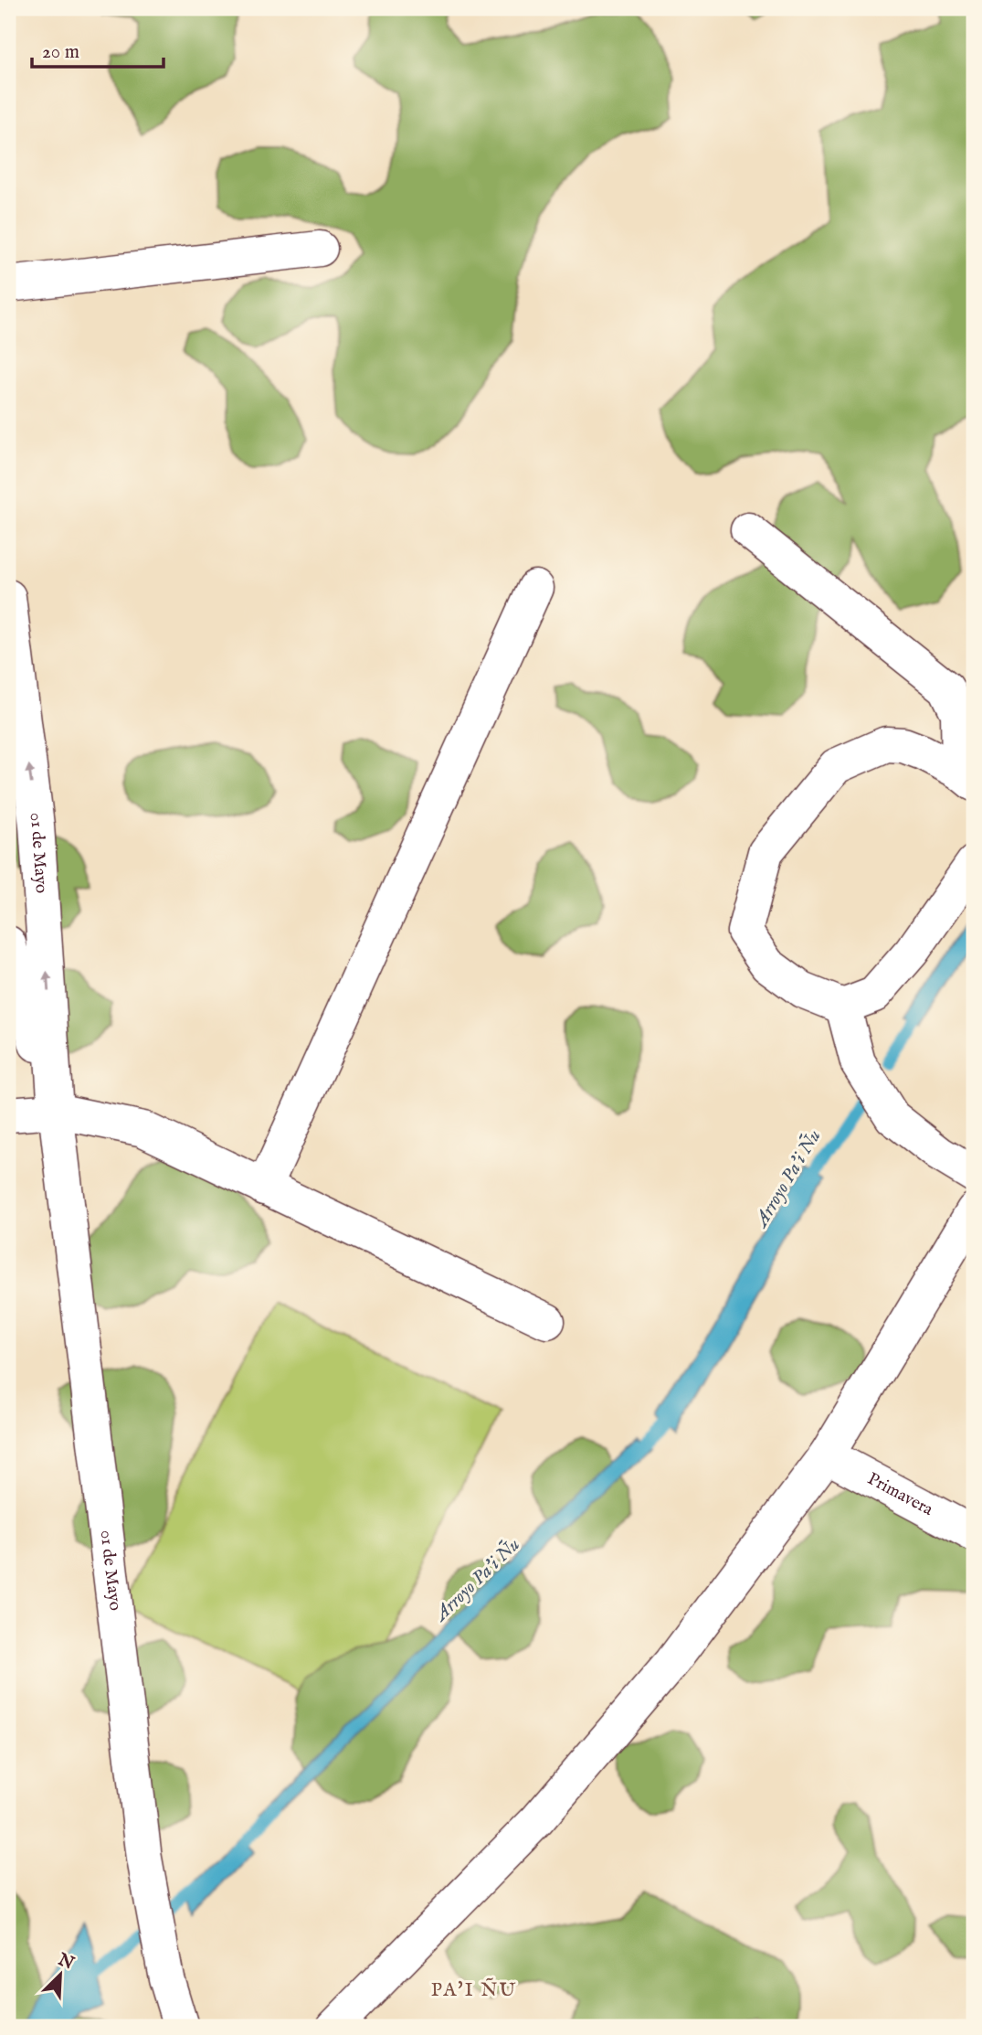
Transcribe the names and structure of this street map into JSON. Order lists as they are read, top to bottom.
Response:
{
  "streets": {
    "street": ["01 de Mayo", "Primavera"]
  },
  "districts": ["PA'I ÑU"],
  "water": ["Arroyo Pa'i Ñu"],
  "scale_bar": "20 m",
  "north": "top right"
}
